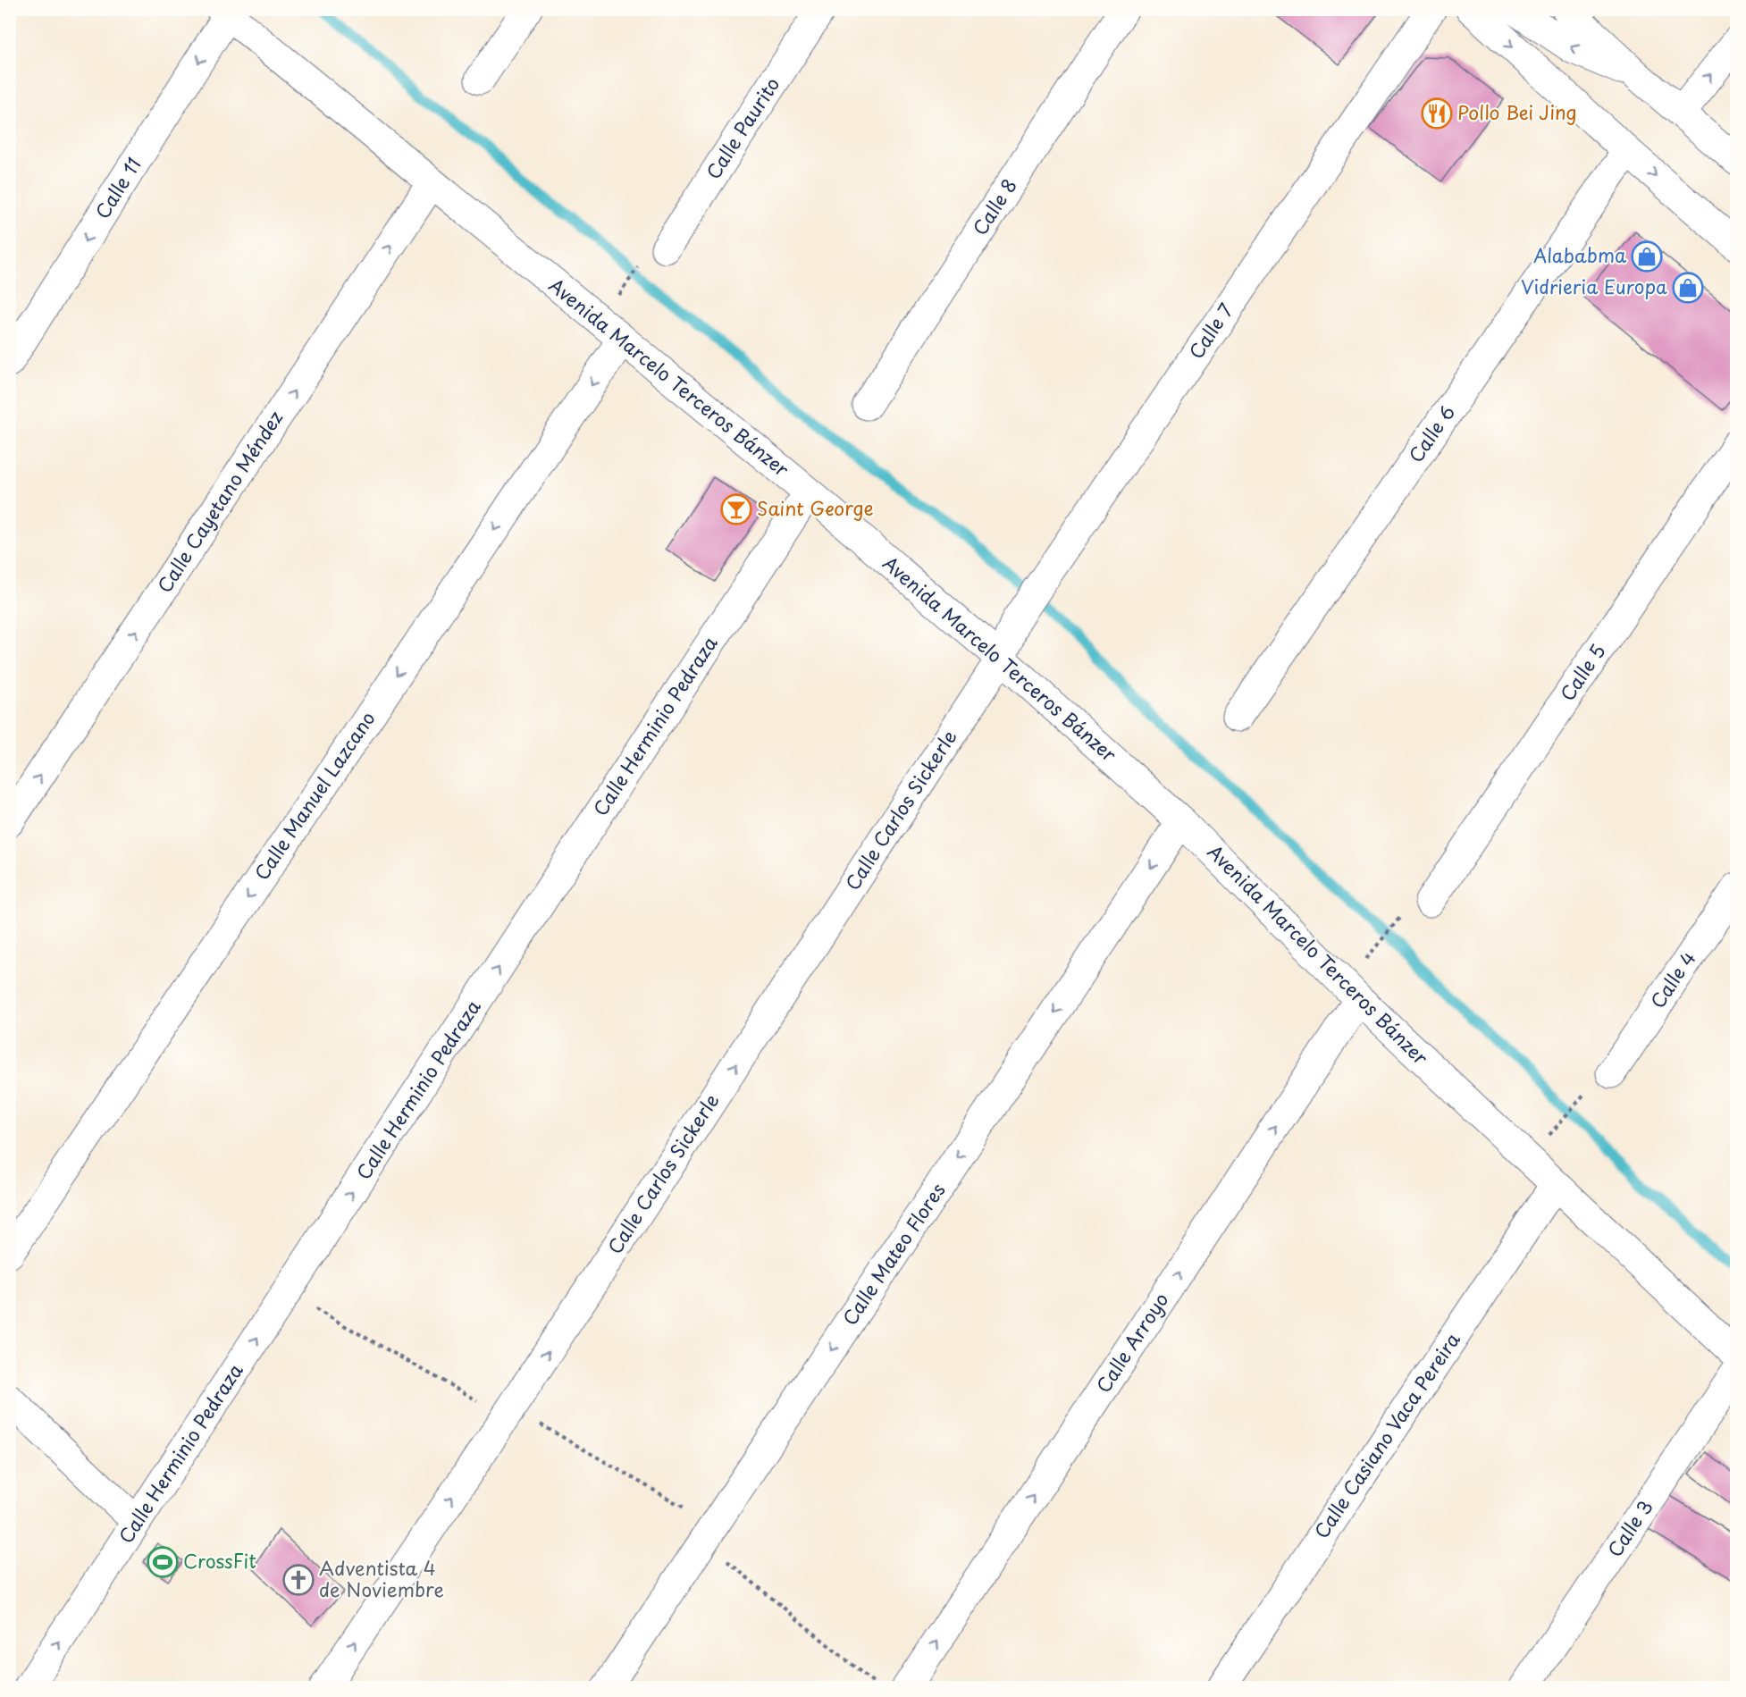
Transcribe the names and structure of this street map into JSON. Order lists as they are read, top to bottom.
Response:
{
  "streets": {
    "street": [
      "Calle Paurito",
      "Calle 11",
      "Calle 8",
      "Calle 7",
      "Avenida Marcelo Terceros Bánzer",
      "Calle 6",
      "Calle Cayetano Méndez",
      "Calle 5",
      "Calle Herminio Pedraza",
      "Calle Manuel Lazcano",
      "Calle Carlos Sickerle",
      "Calle 4",
      "Calle Mateo Flores",
      "Calle Arroyo",
      "Calle Casiano Vaca Pereira",
      "Calle 3"
    ]
  },
  "crossings": [
    ["Calle 11", "Avenida Marcelo Terceros Bánzer"],
    ["Calle 7", "Avenida Marcelo Terceros Bánzer"],
    ["Calle 7", "Calle Carlos Sickerle"],
    ["Avenida Marcelo Terceros Bánzer", "Calle Cayetano Méndez"],
    ["Avenida Marcelo Terceros Bánzer", "Calle Herminio Pedraza"],
    ["Avenida Marcelo Terceros Bánzer", "Calle Manuel Lazcano"],
    ["Avenida Marcelo Terceros Bánzer", "Calle Carlos Sickerle"],
    ["Avenida Marcelo Terceros Bánzer", "Calle Mateo Flores"],
    ["Avenida Marcelo Terceros Bánzer", "Calle Arroyo"],
    ["Avenida Marcelo Terceros Bánzer", "Calle Casiano Vaca Pereira"]
  ],
  "one_way": [
    "Calle 11",
    "Calle Cayetano Méndez",
    "Calle Herminio Pedraza",
    "Calle Manuel Lazcano",
    "Calle Carlos Sickerle",
    "Calle Mateo Flores",
    "Calle Arroyo"
  ],
  "places": {
    "restaurant": ["Pollo Bei Jing"],
    "shop": ["Alababma", "Vidrieria Europa"],
    "bar": ["Saint George"],
    "sports": ["CrossFit"],
    "church": ["Adventista 4 de Noviembre"]
  }
}
